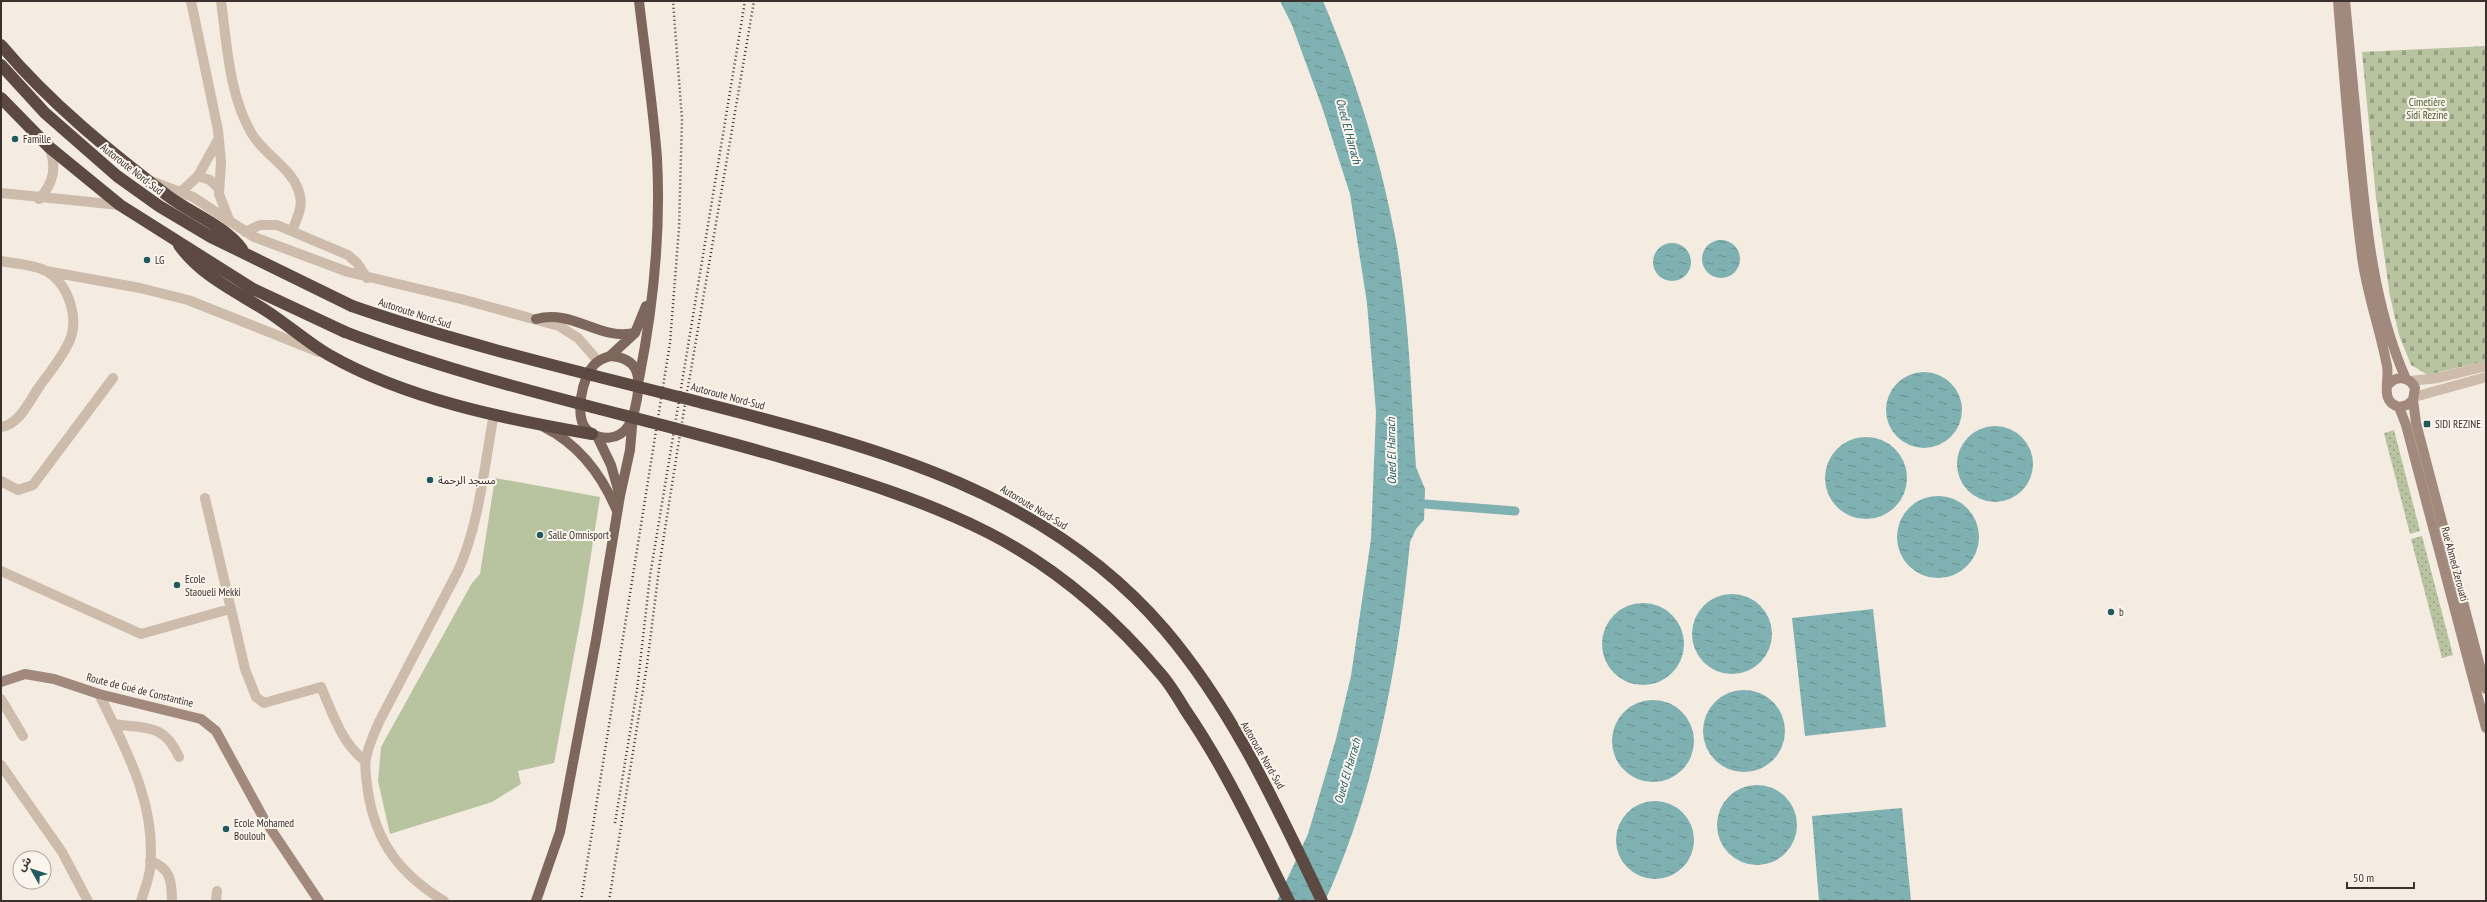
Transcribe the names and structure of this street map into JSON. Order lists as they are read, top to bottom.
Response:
{
  "streets": {
    "highway": ["Autoroute Nord-Sud"],
    "main road": ["Rue Ahmed Zerouati", "Route de Gué de Constantine"]
  },
  "water": ["Oued El Harrach"],
  "parks": ["Cimetière Sidi Rezine"],
  "places": {
    "other": [
      "Famille",
      "LG",
      "مسجد الرحمة",
      "Salle Omnisport",
      "Ecole Staoueli Mekki",
      "b",
      "Ecole Mohamed Boulouh"
    ],
    "transit": ["SIDI REZINE"]
  },
  "scale_bar": "50 m",
  "north": "top left"
}
